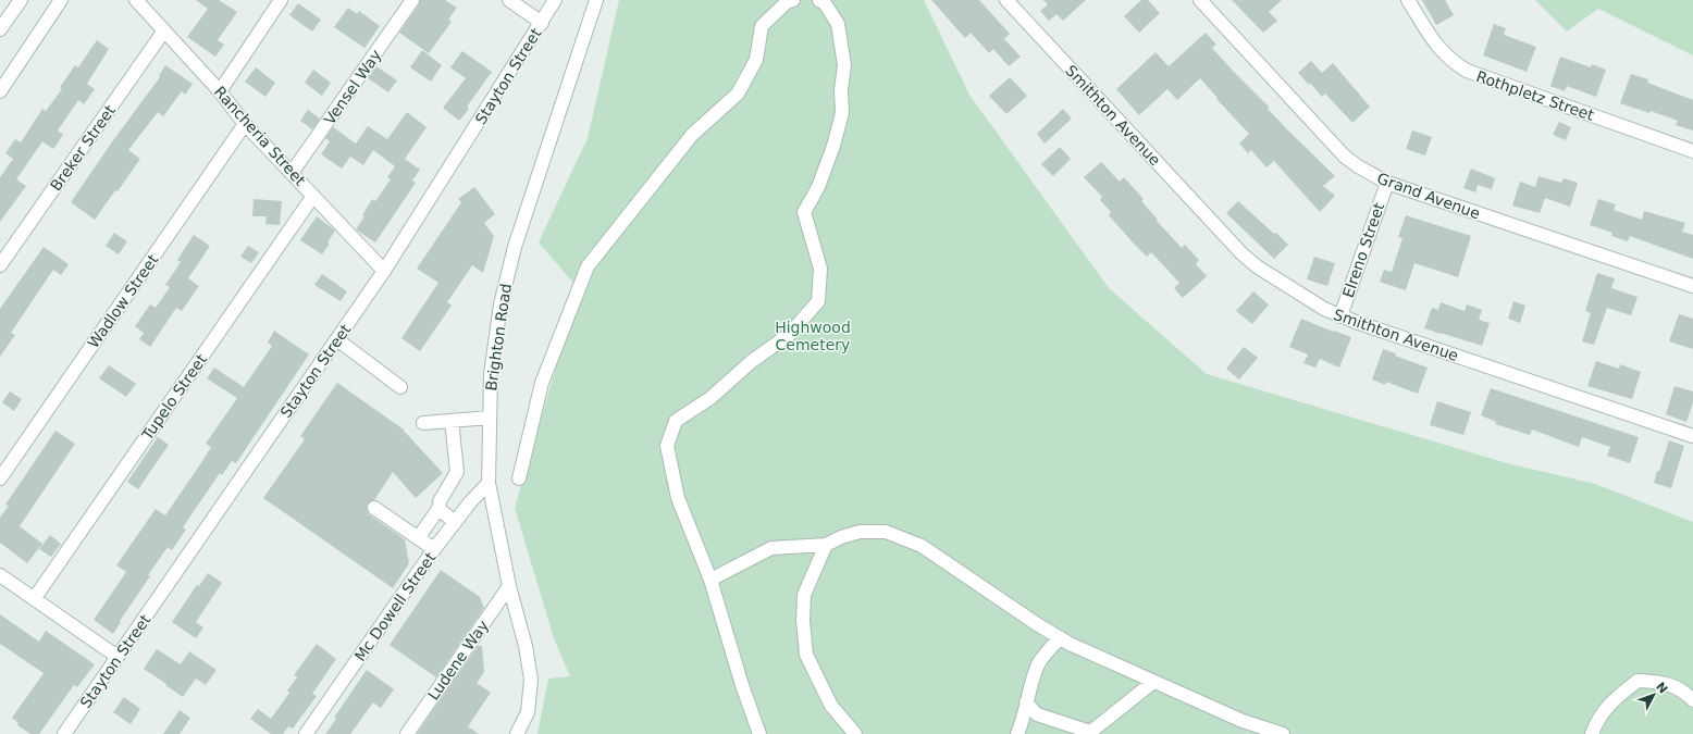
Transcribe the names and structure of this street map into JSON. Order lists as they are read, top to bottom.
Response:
{
  "streets": {
    "street": [
      "Stayton Street",
      "Vensel Way",
      "Rothpletz Street",
      "Smithton Avenue",
      "Rancheria Street",
      "Breker Street",
      "Grand Avenue",
      "Elreno Street",
      "Wadlow Street",
      "Brighton Road",
      "Tupelo Street",
      "Mc Dowell Street",
      "Ludene Way"
    ]
  },
  "crossings": [
    ["Stayton Street", "Rancheria Street"],
    ["Vensel Way", "Rancheria Street"],
    ["Smithton Avenue", "Elreno Street"],
    ["Rancheria Street", "Breker Street"],
    ["Rancheria Street", "Wadlow Street"],
    ["Rancheria Street", "Tupelo Street"],
    ["Grand Avenue", "Elreno Street"],
    ["Brighton Road", "Mc Dowell Street"],
    ["Brighton Road", "Ludene Way"]
  ],
  "parks": ["Highwood Cemetery"],
  "north": "top right"
}
